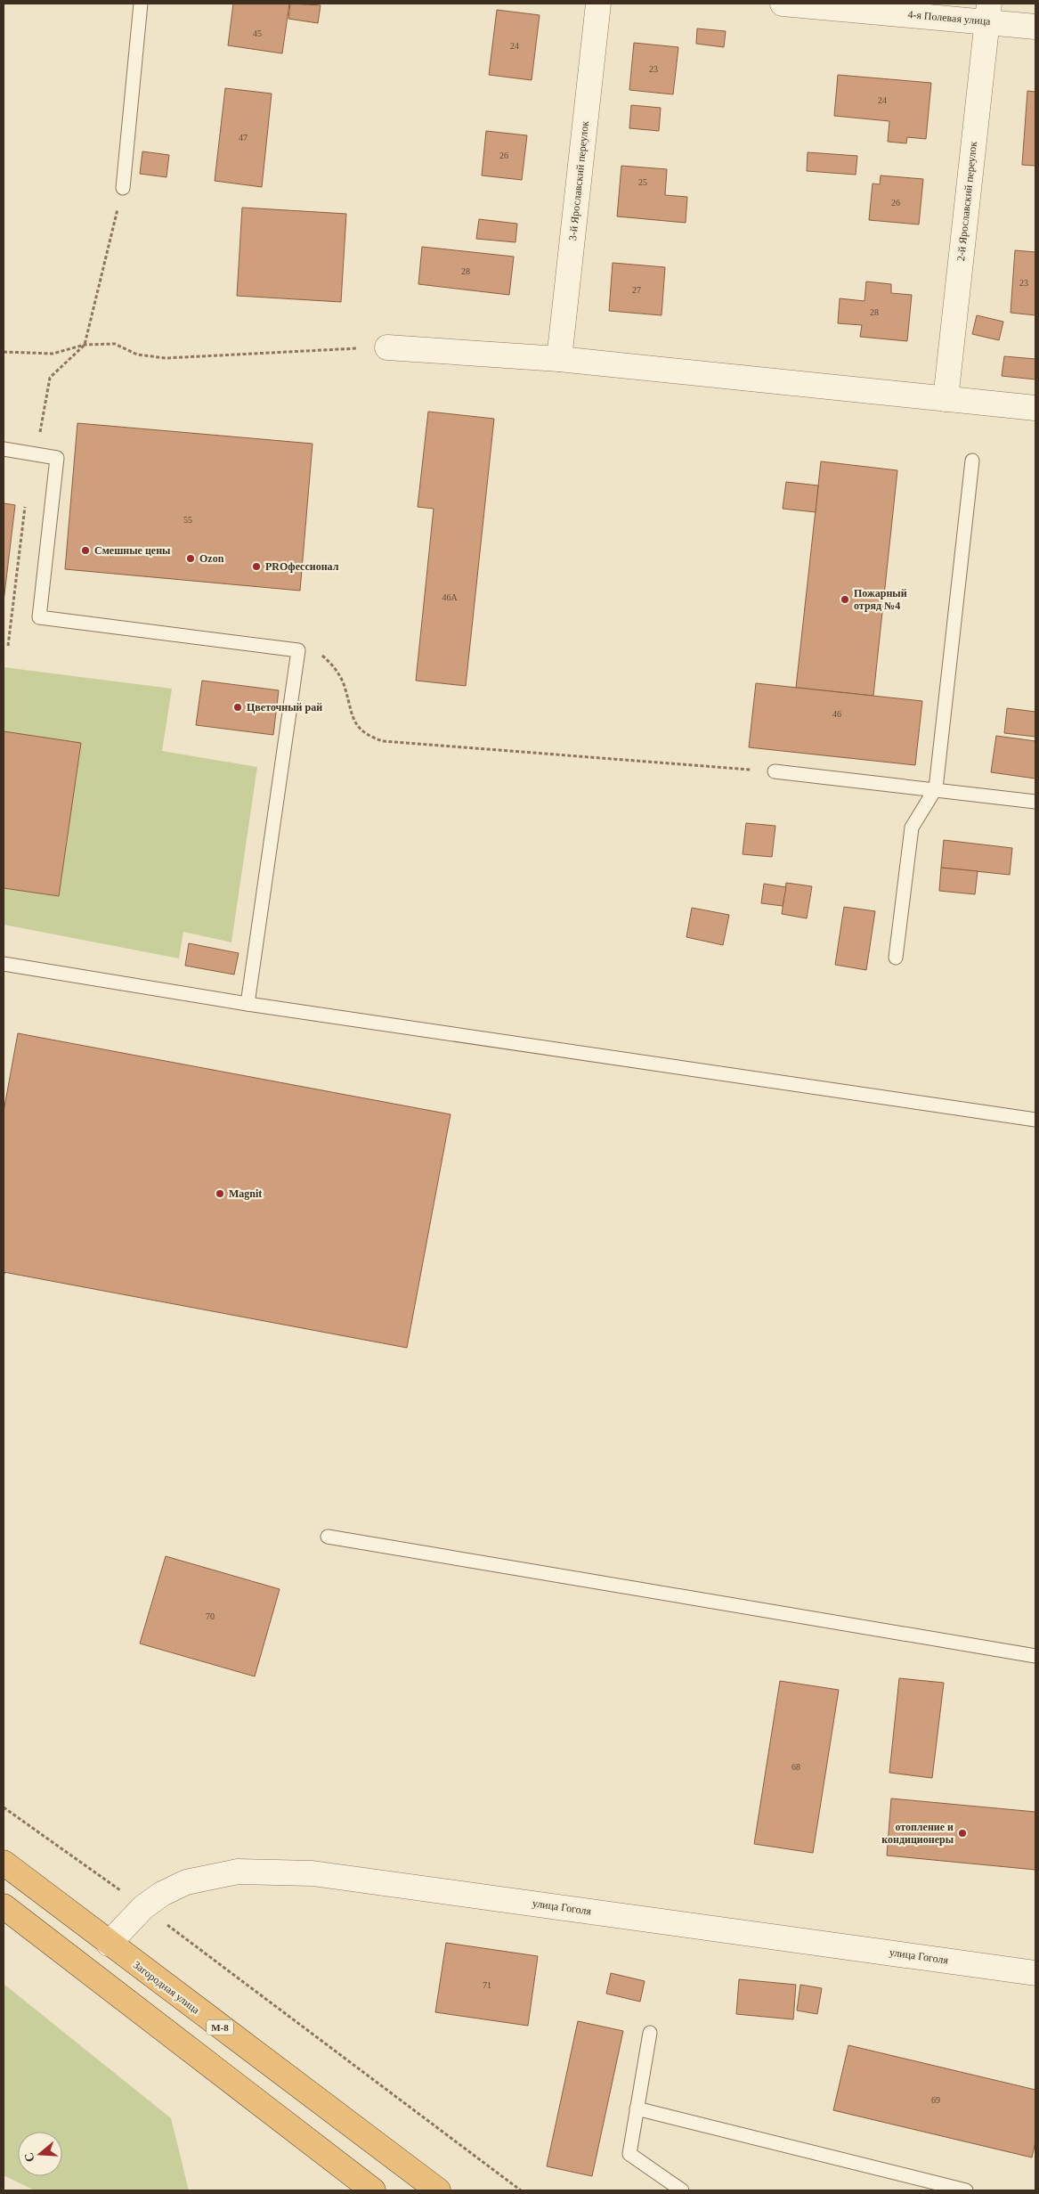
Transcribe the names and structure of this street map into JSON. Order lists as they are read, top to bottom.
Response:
{
  "streets": {
    "highway": ["Загородная улица", "М-8"],
    "street": [
      "4-я Полевая улица",
      "3-й Ярославский переулок",
      "2-й Ярославский переулок",
      "улица Гоголя"
    ]
  },
  "crossings": [
    ["4-я Полевая улица", "2-й Ярославский переулок"],
    ["улица Гоголя", "Загородная улица"]
  ],
  "places": [
    "Смешные цены",
    "Ozon",
    "PROфессионал",
    "Пожарный отряд №4",
    "Цветочный рай",
    "Magnit",
    "отопление и кондиционеры"
  ],
  "house_numbers": [
    "45",
    "24",
    "23",
    "24",
    "47",
    "26",
    "25",
    "26",
    "28",
    "23",
    "27",
    "28",
    "55",
    "46А",
    "46",
    "70",
    "68",
    "71",
    "69"
  ],
  "north": "left"
}
